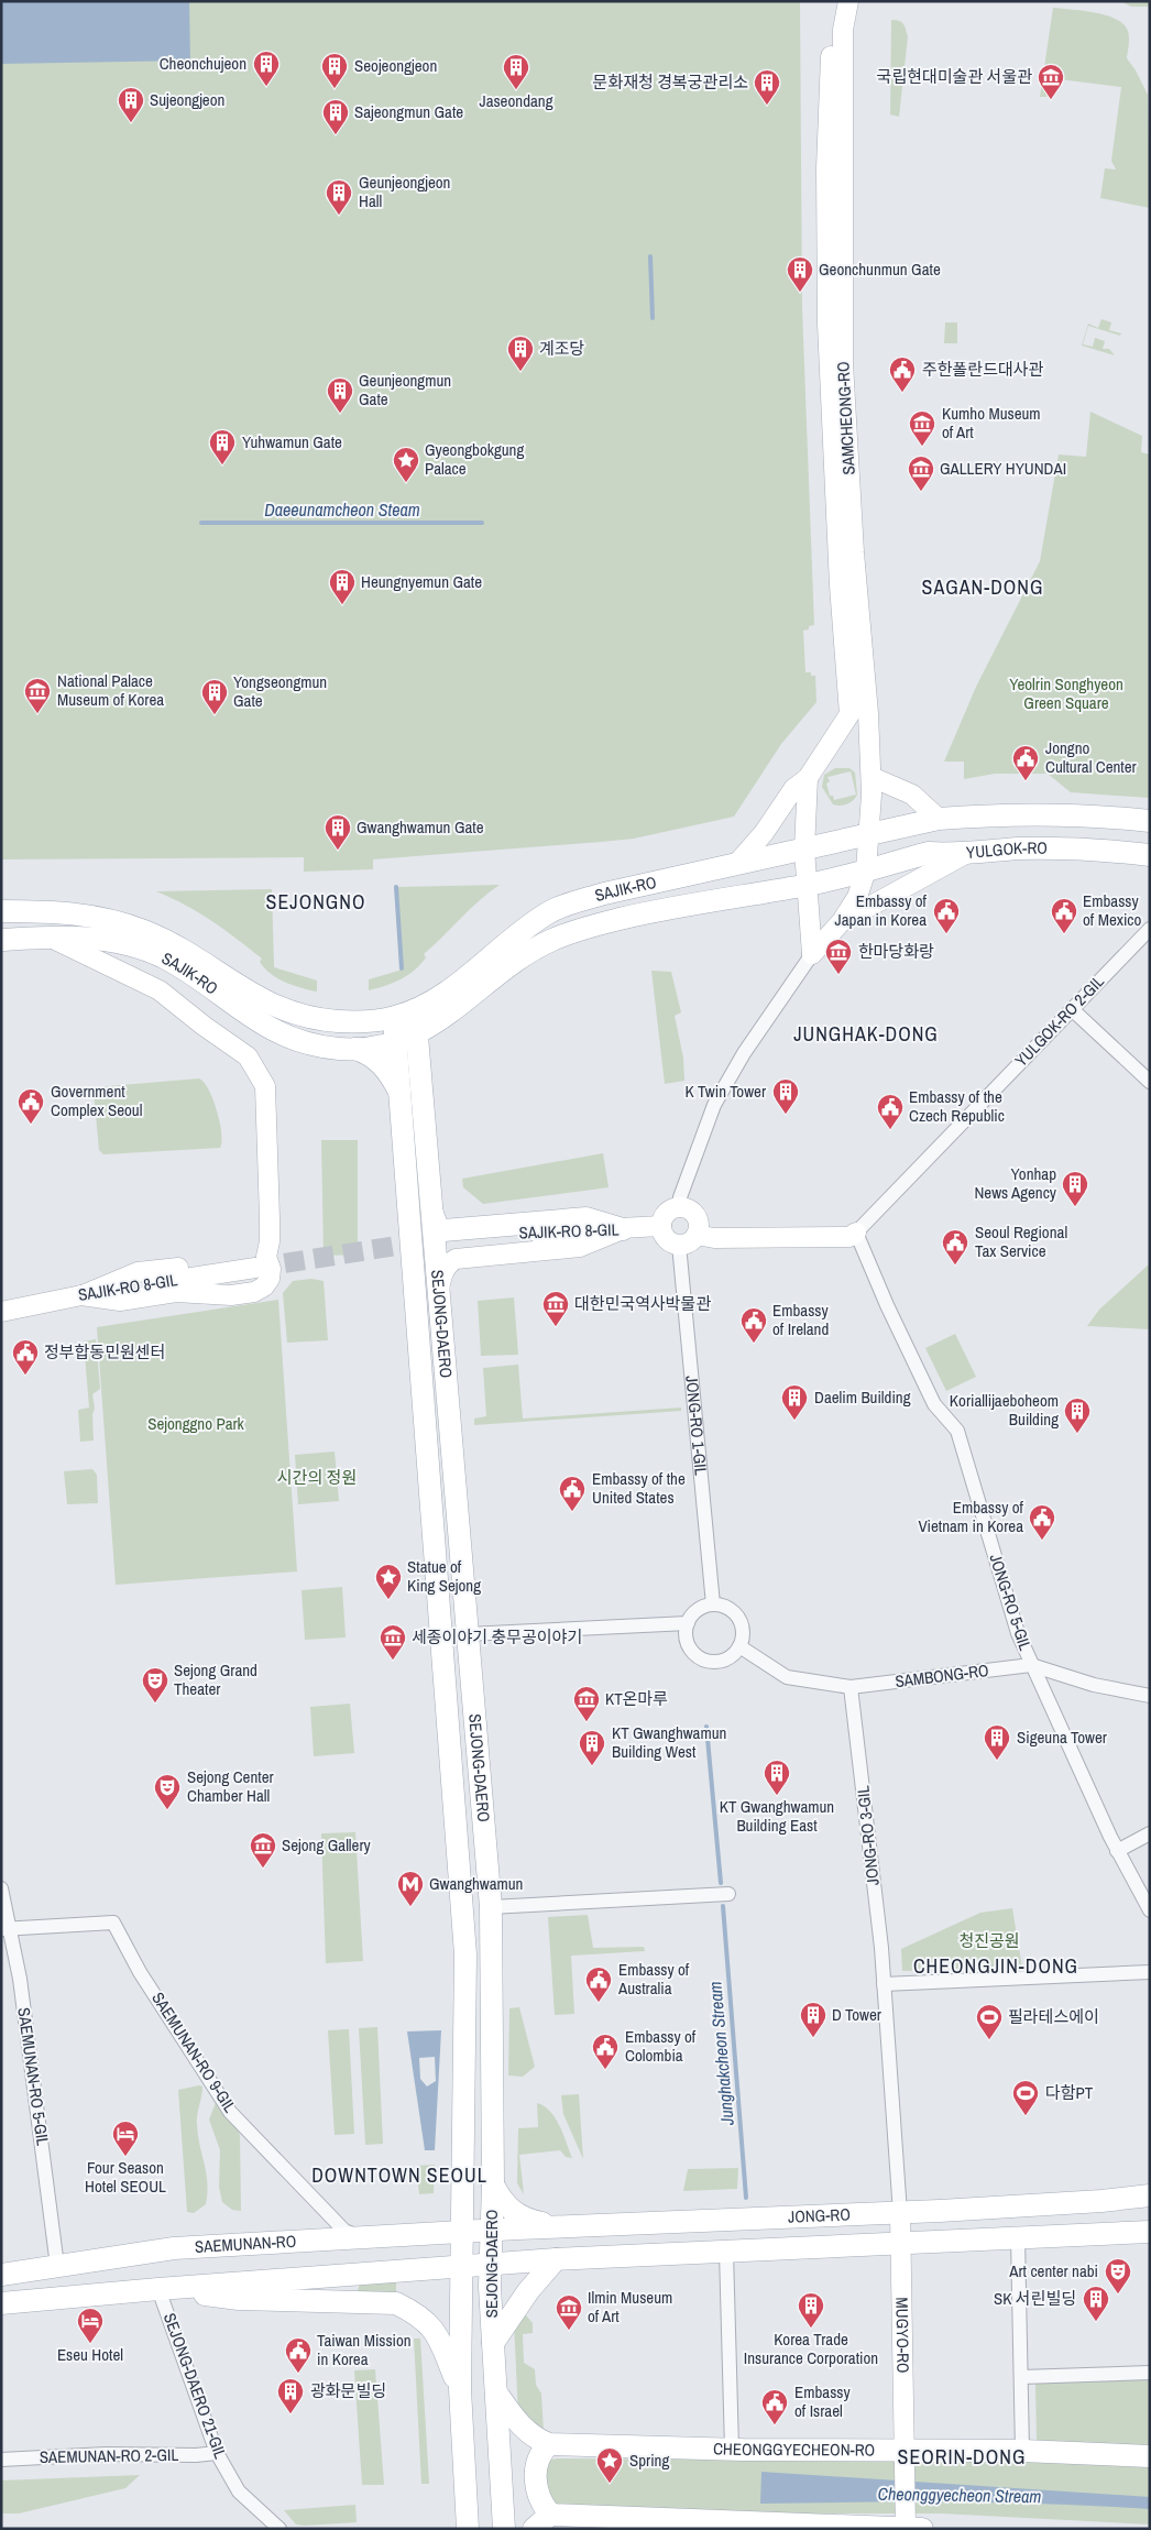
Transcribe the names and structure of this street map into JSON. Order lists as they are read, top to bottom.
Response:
{
  "streets": {
    "main road": [
      "YULGOK-RO",
      "SAJIK-RO",
      "SEJONG-DAERO",
      "JONG-RO",
      "SAEMUNAN-RO",
      "CHEONGGYECHEON-RO"
    ],
    "street": [
      "SAMCHEONG-RO",
      "YULGOK-RO 2-GIL",
      "SAJIK-RO 8-GIL",
      "JONG-RO 1-GIL",
      "JONG-RO 5-GIL",
      "SAMBONG-RO",
      "JONG-RO 3-GIL",
      "SAEMUNAN-RO 9-GIL",
      "SAEMUNAN-RO 5-GIL",
      "MUGYO-RO",
      "SEJONG-DAERO 21-GIL",
      "SAEMUNAN-RO 2-GIL"
    ]
  },
  "crossings": [
    ["SAMCHEONG-RO", "YULGOK-RO"],
    ["SAMCHEONG-RO", "SAJIK-RO"],
    ["YULGOK-RO", "SAJIK-RO"],
    ["SAJIK-RO", "SAJIK-RO 8-GIL"],
    ["SAJIK-RO", "SEJONG-DAERO"],
    ["YULGOK-RO 2-GIL", "JONG-RO 5-GIL"],
    ["SAJIK-RO 8-GIL", "JONG-RO 1-GIL"],
    ["SEJONG-DAERO", "JONG-RO"],
    ["SEJONG-DAERO", "SAEMUNAN-RO"],
    ["SEJONG-DAERO", "CHEONGGYECHEON-RO"],
    ["JONG-RO 1-GIL", "SAMBONG-RO"],
    ["JONG-RO 5-GIL", "SAMBONG-RO"],
    ["SAMBONG-RO", "JONG-RO 3-GIL"],
    ["JONG-RO 3-GIL", "JONG-RO"],
    ["JONG-RO 3-GIL", "MUGYO-RO"],
    ["SAEMUNAN-RO 9-GIL", "SAEMUNAN-RO 5-GIL"],
    ["SAEMUNAN-RO 9-GIL", "SAEMUNAN-RO"],
    ["SAEMUNAN-RO 5-GIL", "SAEMUNAN-RO"],
    ["JONG-RO", "SAEMUNAN-RO"],
    ["JONG-RO", "MUGYO-RO"],
    ["MUGYO-RO", "CHEONGGYECHEON-RO"],
    ["SEJONG-DAERO 21-GIL", "SAEMUNAN-RO 2-GIL"]
  ],
  "districts": [
    "SAGAN-DONG",
    "SEJONGNO",
    "JUNGHAK-DONG",
    "CHEONGJIN-DONG",
    "DOWNTOWN SEOUL",
    "SEORIN-DONG"
  ],
  "water": ["Daeeunamcheon Steam", "Junghakcheon Stream", "Cheonggyecheon Stream"],
  "parks": [
    "Yeolrin Songhyeon Green Square",
    "Sejonggno Park",
    "시간의 정원",
    "청진공원"
  ],
  "places": {
    "building": [
      "Cheonchujeon",
      "Seojeongjeon",
      "Jaseondang",
      "문화재청 경복궁관리소",
      "Sujeongjeon",
      "Sajeongmun Gate",
      "Geunjeongjeon Hall",
      "Geonchunmun Gate",
      "계조당",
      "Geunjeongmun Gate",
      "Yuhwamun Gate",
      "Heungnyemun Gate",
      "Yongseongmun Gate",
      "Gwanghwamun Gate",
      "K Twin Tower",
      "Yonhap News Agency",
      "Daelim Building",
      "Koriallijaeboheom Building",
      "Sigeuna Tower",
      "KT Gwanghwamun Building West",
      "KT Gwanghwamun Building East",
      "D Tower",
      "SK 서린빌딩",
      "Korea Trade Insurance Corporation",
      "광화문빌딩"
    ],
    "museum": [
      "국립현대미술관 서울관",
      "Kumho Museum of Art",
      "GALLERY HYUNDAI",
      "National Palace Museum of Korea",
      "한마당화랑",
      "대한민국역사박물관",
      "세종이야기 충무공이야기",
      "KT온마루",
      "Sejong Gallery",
      "Ilmin Museum of Art"
    ],
    "public building": [
      "주한폴란드대사관",
      "Jongno Cultural Center",
      "Embassy of Japan in Korea",
      "Embassy of Mexico",
      "Government Complex Seoul",
      "Embassy of the Czech Republic",
      "Seoul Regional Tax Service",
      "Embassy of Ireland",
      "정부합동민원센터",
      "Embassy of the United States",
      "Embassy of Vietnam in Korea",
      "Embassy of Australia",
      "Embassy of Colombia",
      "Taiwan Mission in Korea",
      "Embassy of Israel"
    ],
    "place": ["Gyeongbokgung Palace", "Statue of King Sejong", "Spring"],
    "theatre": ["Sejong Grand Theater", "Sejong Center Chamber Hall", "Art center nabi"],
    "metro station": ["Gwanghwamun"],
    "sports": ["필라테스에이", "다함PT"],
    "hotel": ["Four Season Hotel SEOUL", "Eseu Hotel"]
  }
}
